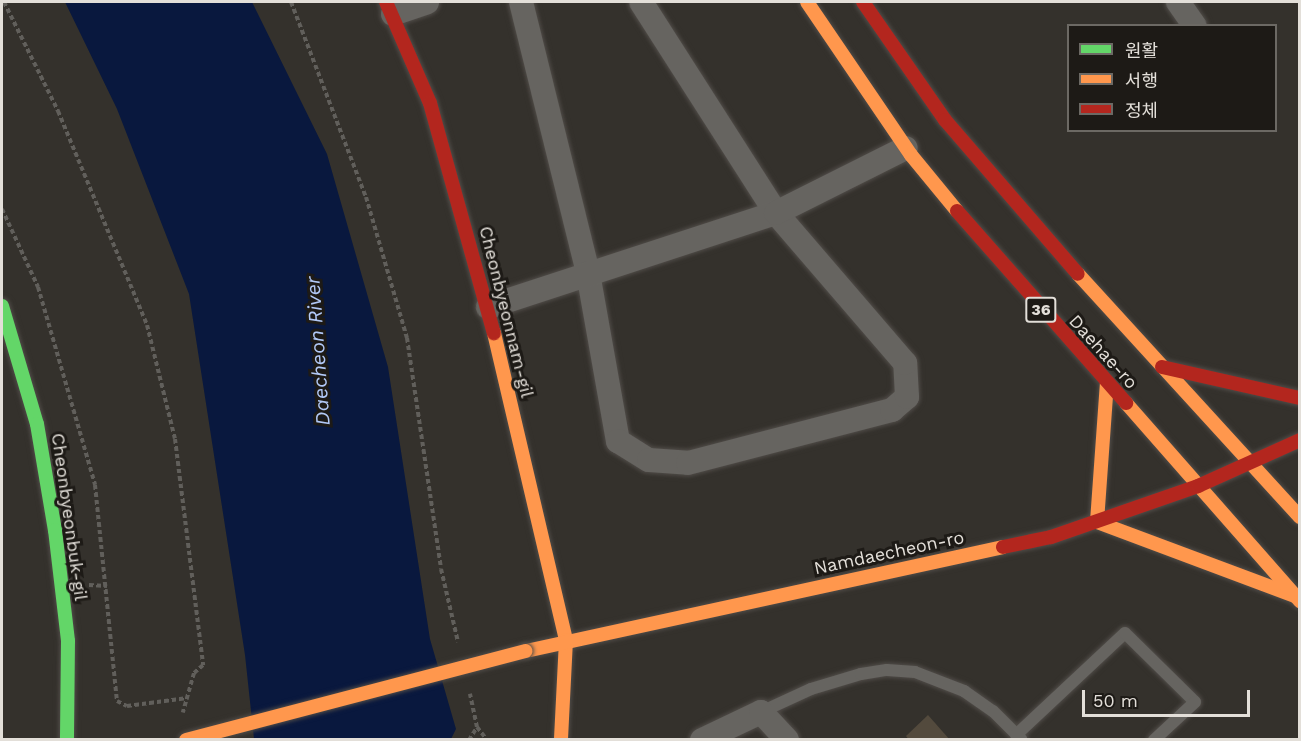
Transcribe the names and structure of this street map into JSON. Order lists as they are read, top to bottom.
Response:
{
  "streets": {
    "main road": [
      "36",
      "Cheonbyeonnam-gil",
      "Daehae-ro",
      "Cheonbyeonbuk-gil",
      "Namdaecheon-ro"
    ]
  },
  "crossings": [
    ["Cheonbyeonnam-gil", "Namdaecheon-ro"],
    ["Daehae-ro", "Namdaecheon-ro"]
  ],
  "water": ["Daecheon River"],
  "legend": ["원활", "서행", "정체"],
  "scale_bar": "50 m"
}
